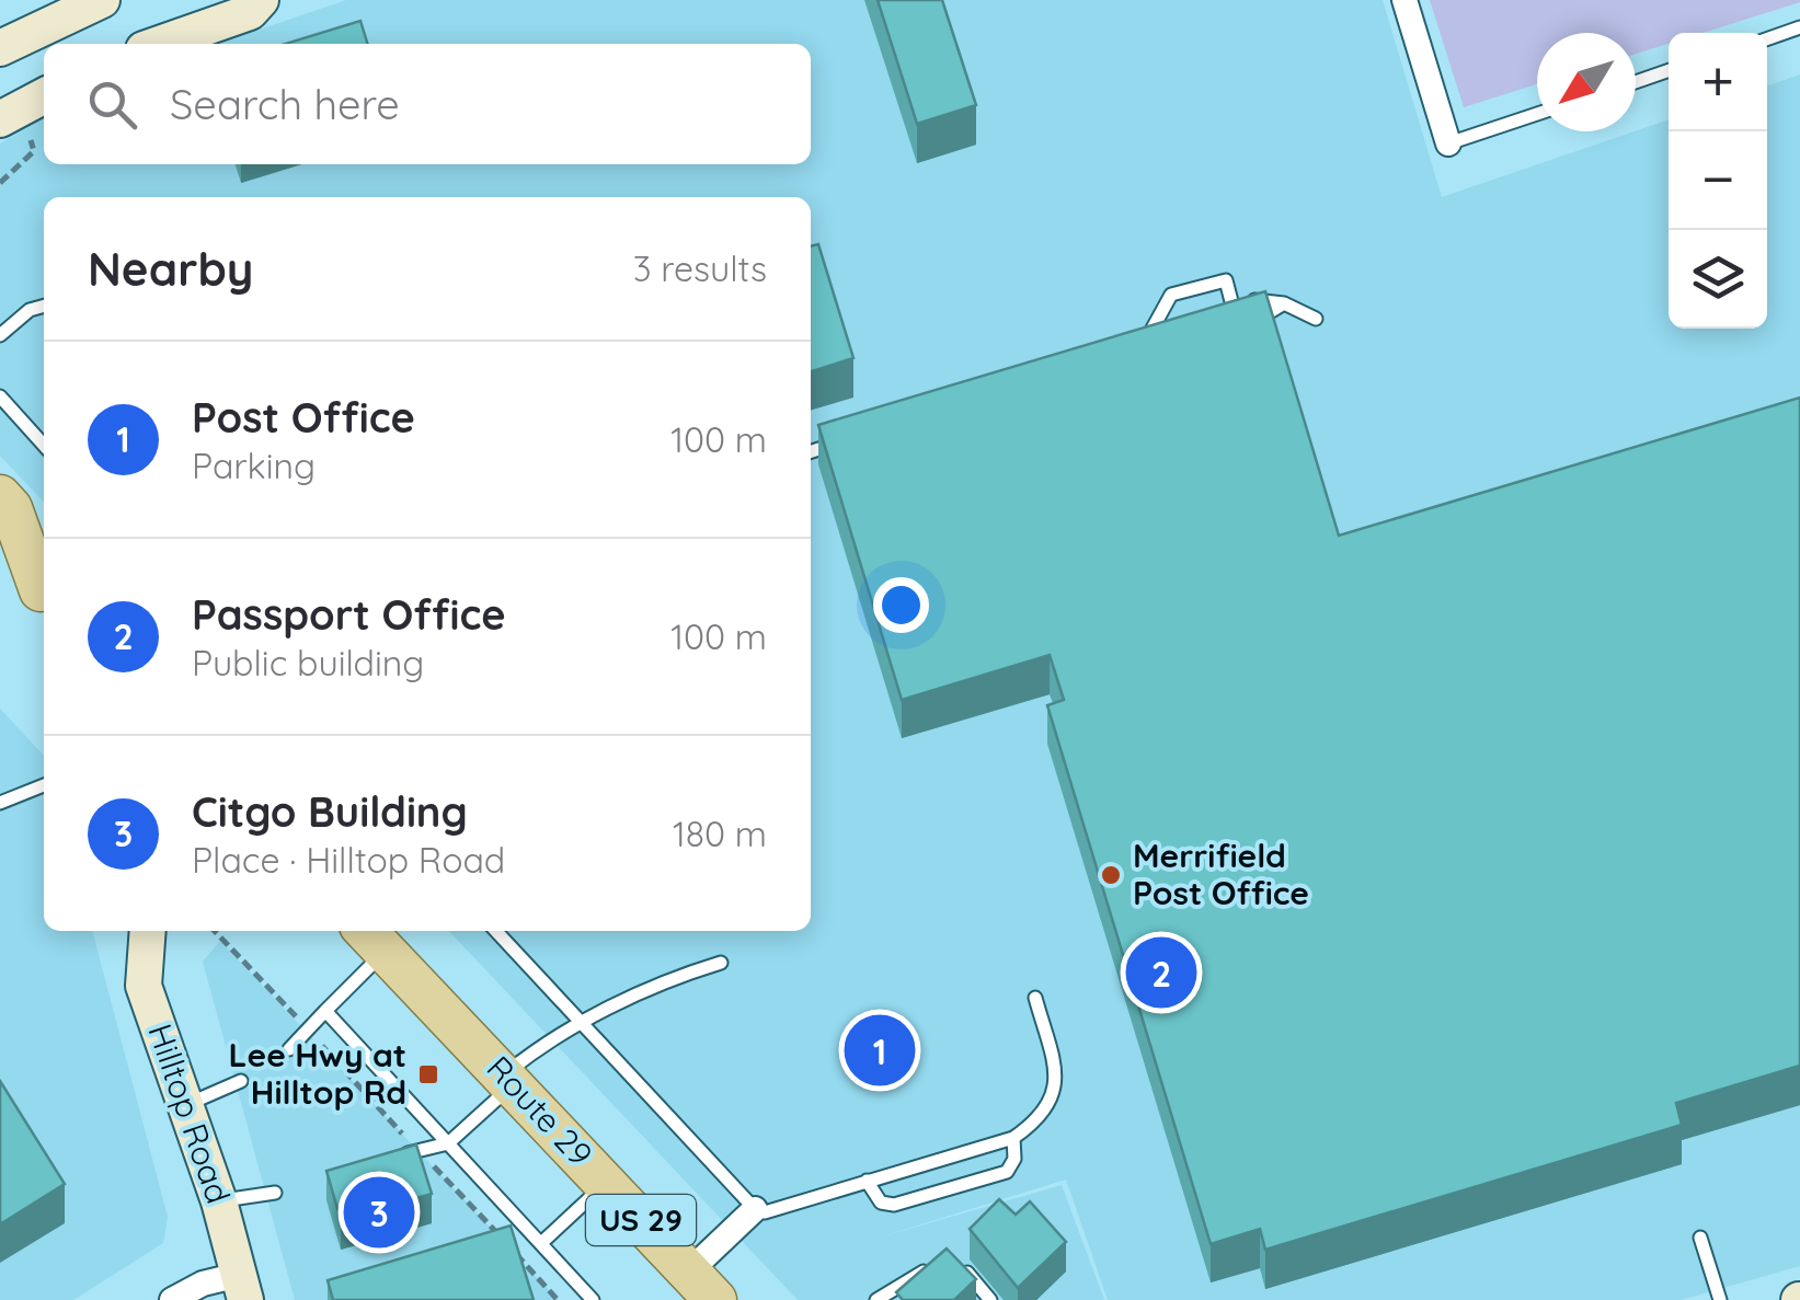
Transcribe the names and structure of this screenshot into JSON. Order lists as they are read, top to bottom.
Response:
{
  "streets": {
    "main road": ["Route 29", "US 29"],
    "street": ["Hilltop Road"]
  },
  "places": {
    "other": ["Merrifield Post Office"],
    "transit": ["Lee Hwy at Hilltop Rd"]
  },
  "north": "bottom left",
  "page": {
    "map_buttons": ["+", "−"],
    "search": "Search here",
    "heading": ["Nearby", "3 results"],
    "list": [
      {
        "mark": "1",
        "name": "Post Office",
        "note": "Parking",
        "value": "100 m"
      },
      {
        "mark": "2",
        "name": "Passport Office",
        "note": "Public building",
        "value": "100 m"
      },
      {
        "mark": "3",
        "name": "Citgo Building",
        "note": "Place · Hilltop Road",
        "value": "180 m"
      }
    ],
    "pins": ["2", "1", "3"]
  }
}
